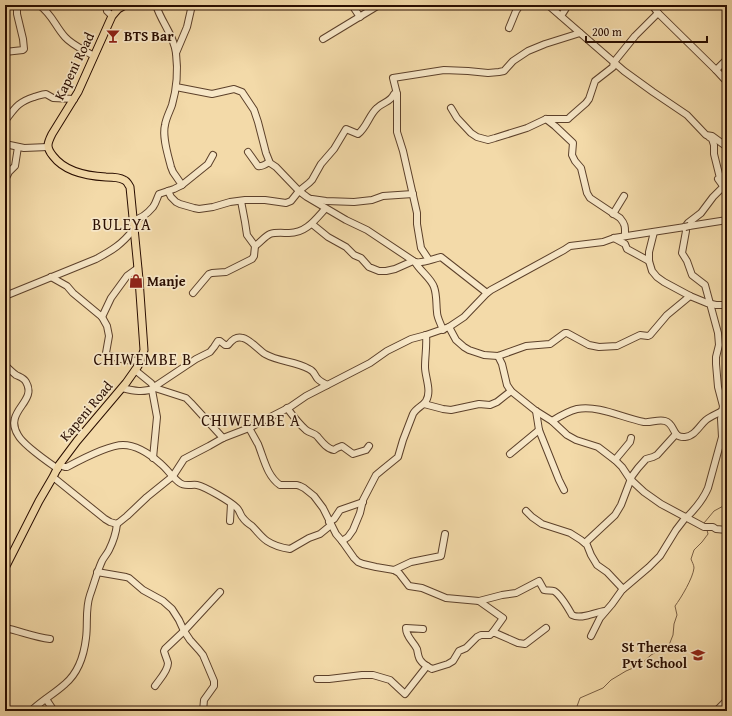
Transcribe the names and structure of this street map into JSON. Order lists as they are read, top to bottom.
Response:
{
  "streets": {
    "main road": ["Kapeni Road"]
  },
  "districts": ["BULEYA", "CHIWEMBE B", "CHIWEMBE A"],
  "places": {
    "bar": ["BTS Bar"],
    "shop": ["Manje"],
    "school or university": ["St Theresa Pvt School"]
  },
  "scale_bar": "200 m"
}
